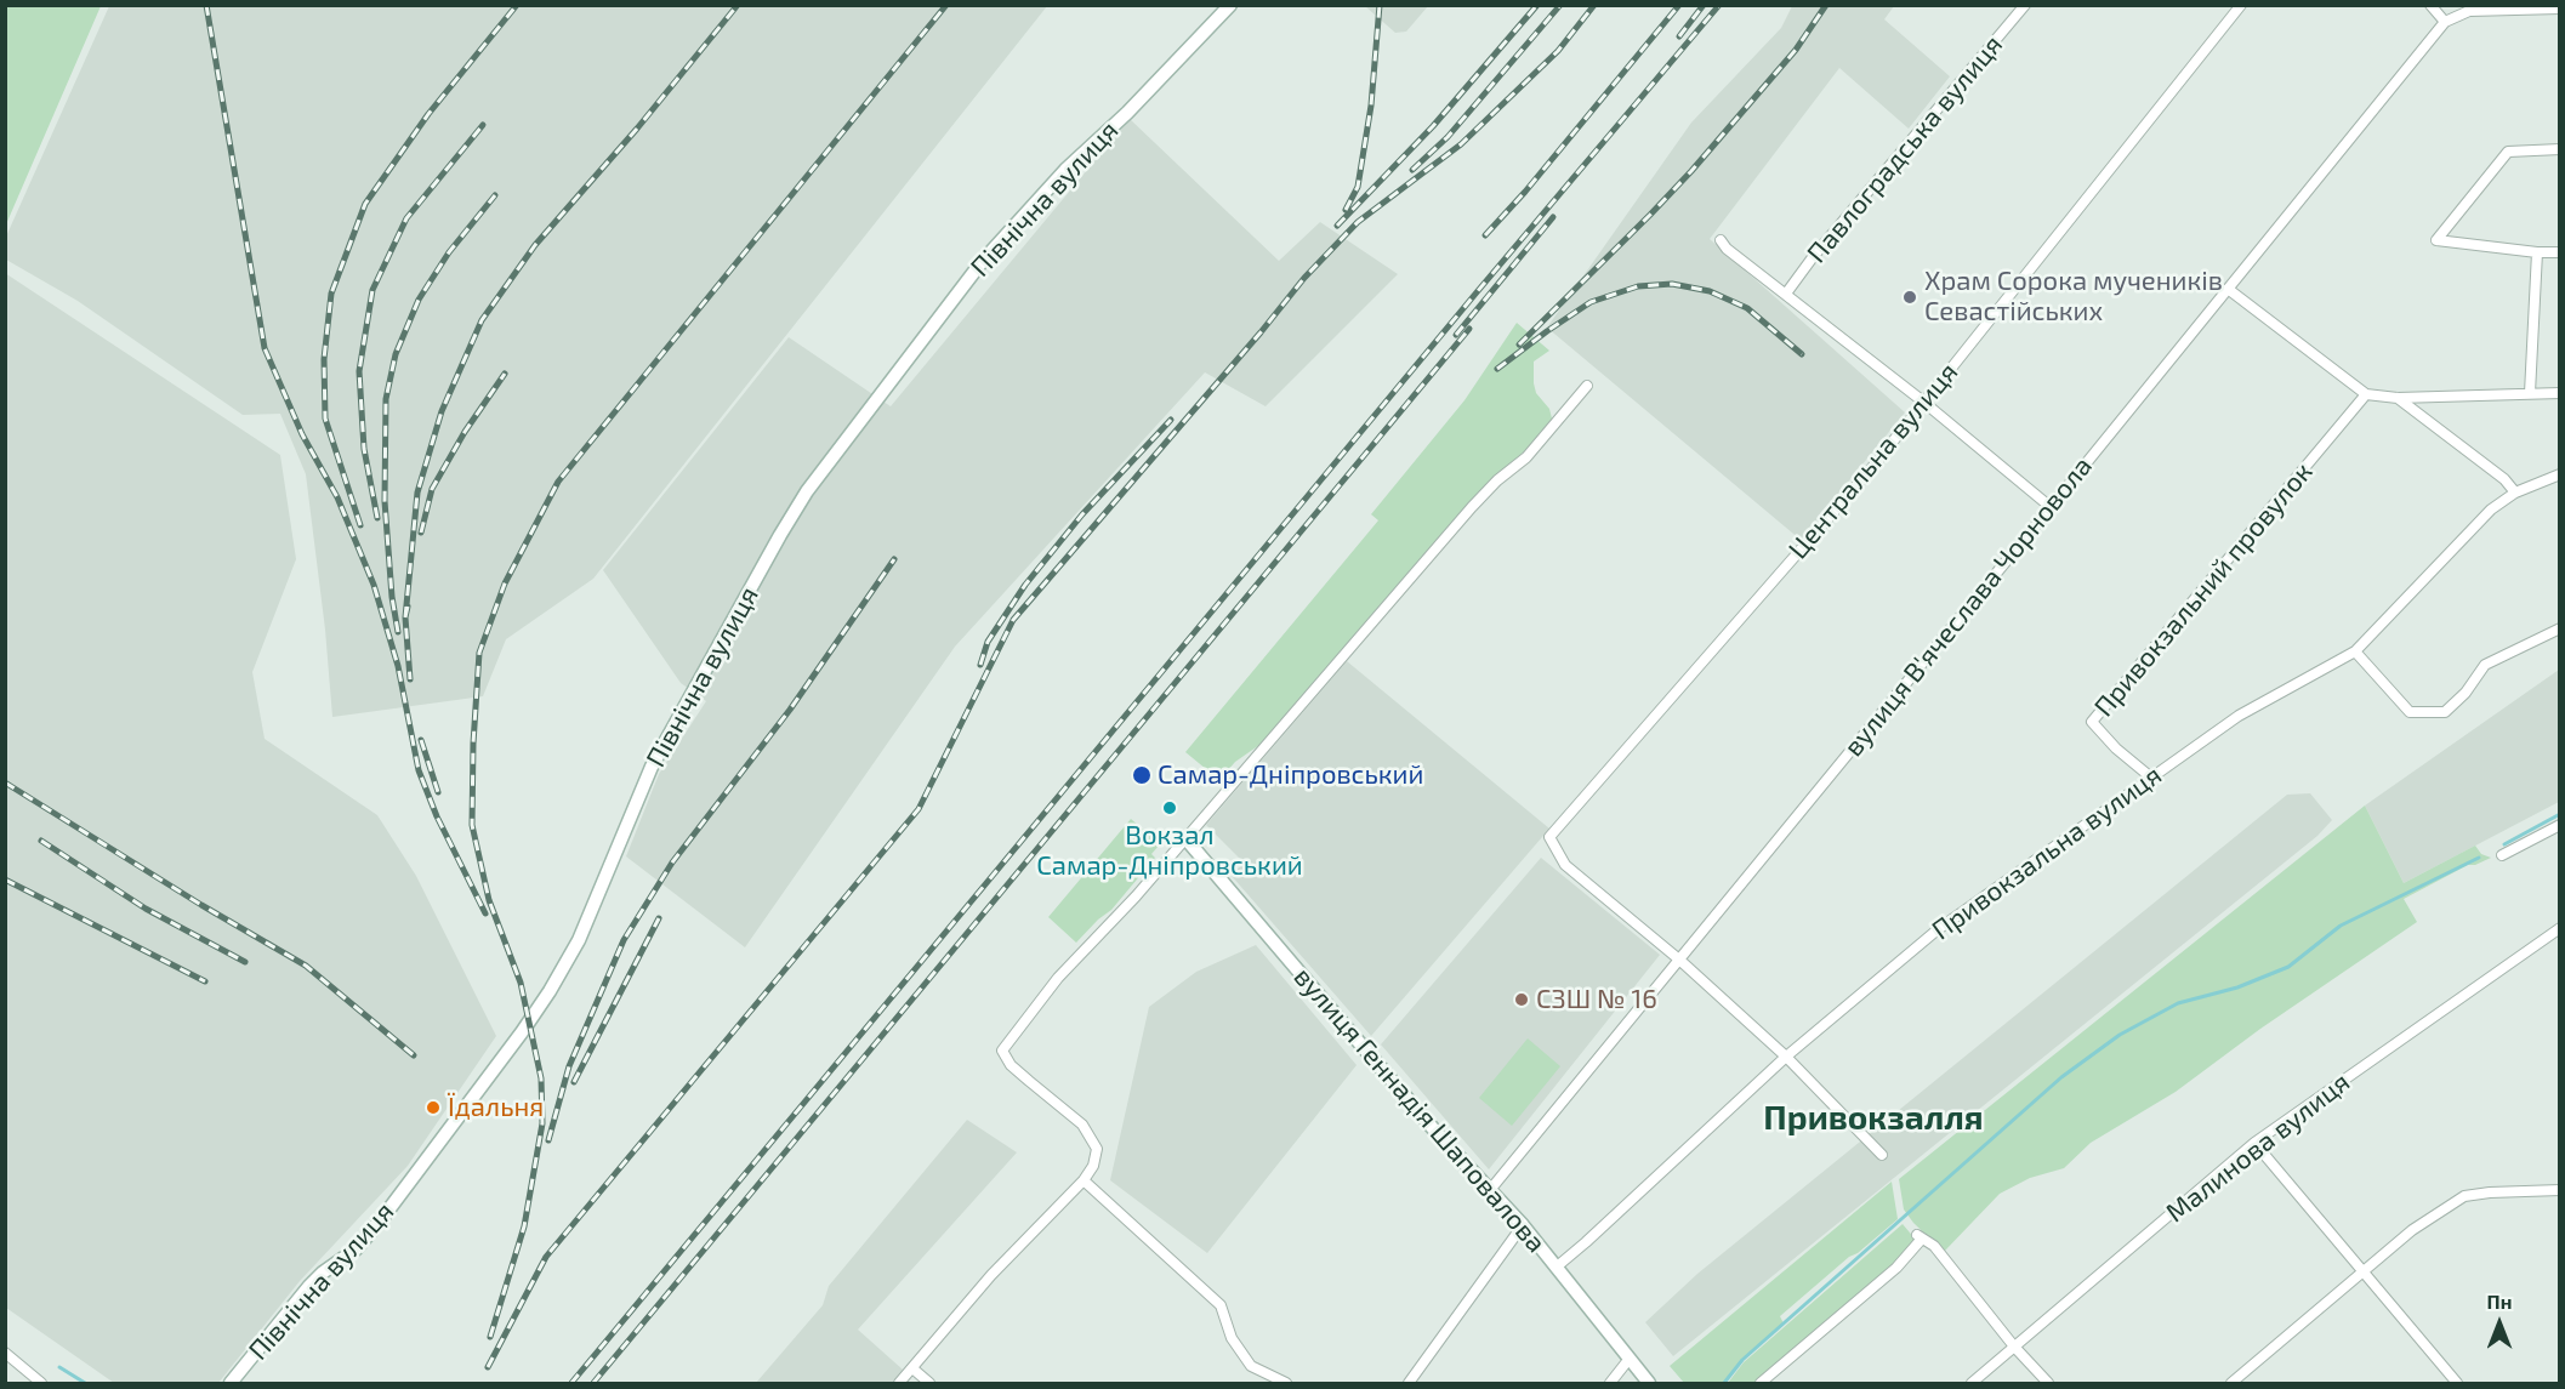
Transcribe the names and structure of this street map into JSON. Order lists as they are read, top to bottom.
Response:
{
  "streets": {
    "street": [
      "Павлоградська вулиця",
      "Північна вулиця",
      "Центральна вулиця",
      "Привокзальний провулок",
      "вулиця В'ячеслава Чорновола",
      "Привокзальна вулиця",
      "вулиця Геннадія Шаповалова",
      "Малинова вулиця"
    ]
  },
  "crossings": [
    ["Центральна вулиця", "вулиця В'ячеслава Чорновола"],
    ["Привокзальний провулок", "Привокзальна вулиця"],
    ["вулиця В'ячеслава Чорновола", "вулиця Геннадія Шаповалова"],
    ["Привокзальна вулиця", "вулиця Геннадія Шаповалова"]
  ],
  "districts": ["Привокзалля"],
  "places": [
    "Храм Сорока мучеників Севастійських",
    "Самар-Дніпровський",
    "Вокзал Самар-Дніпровський",
    "СЗШ № 16",
    "Їдальня"
  ],
  "north": "top"
}
